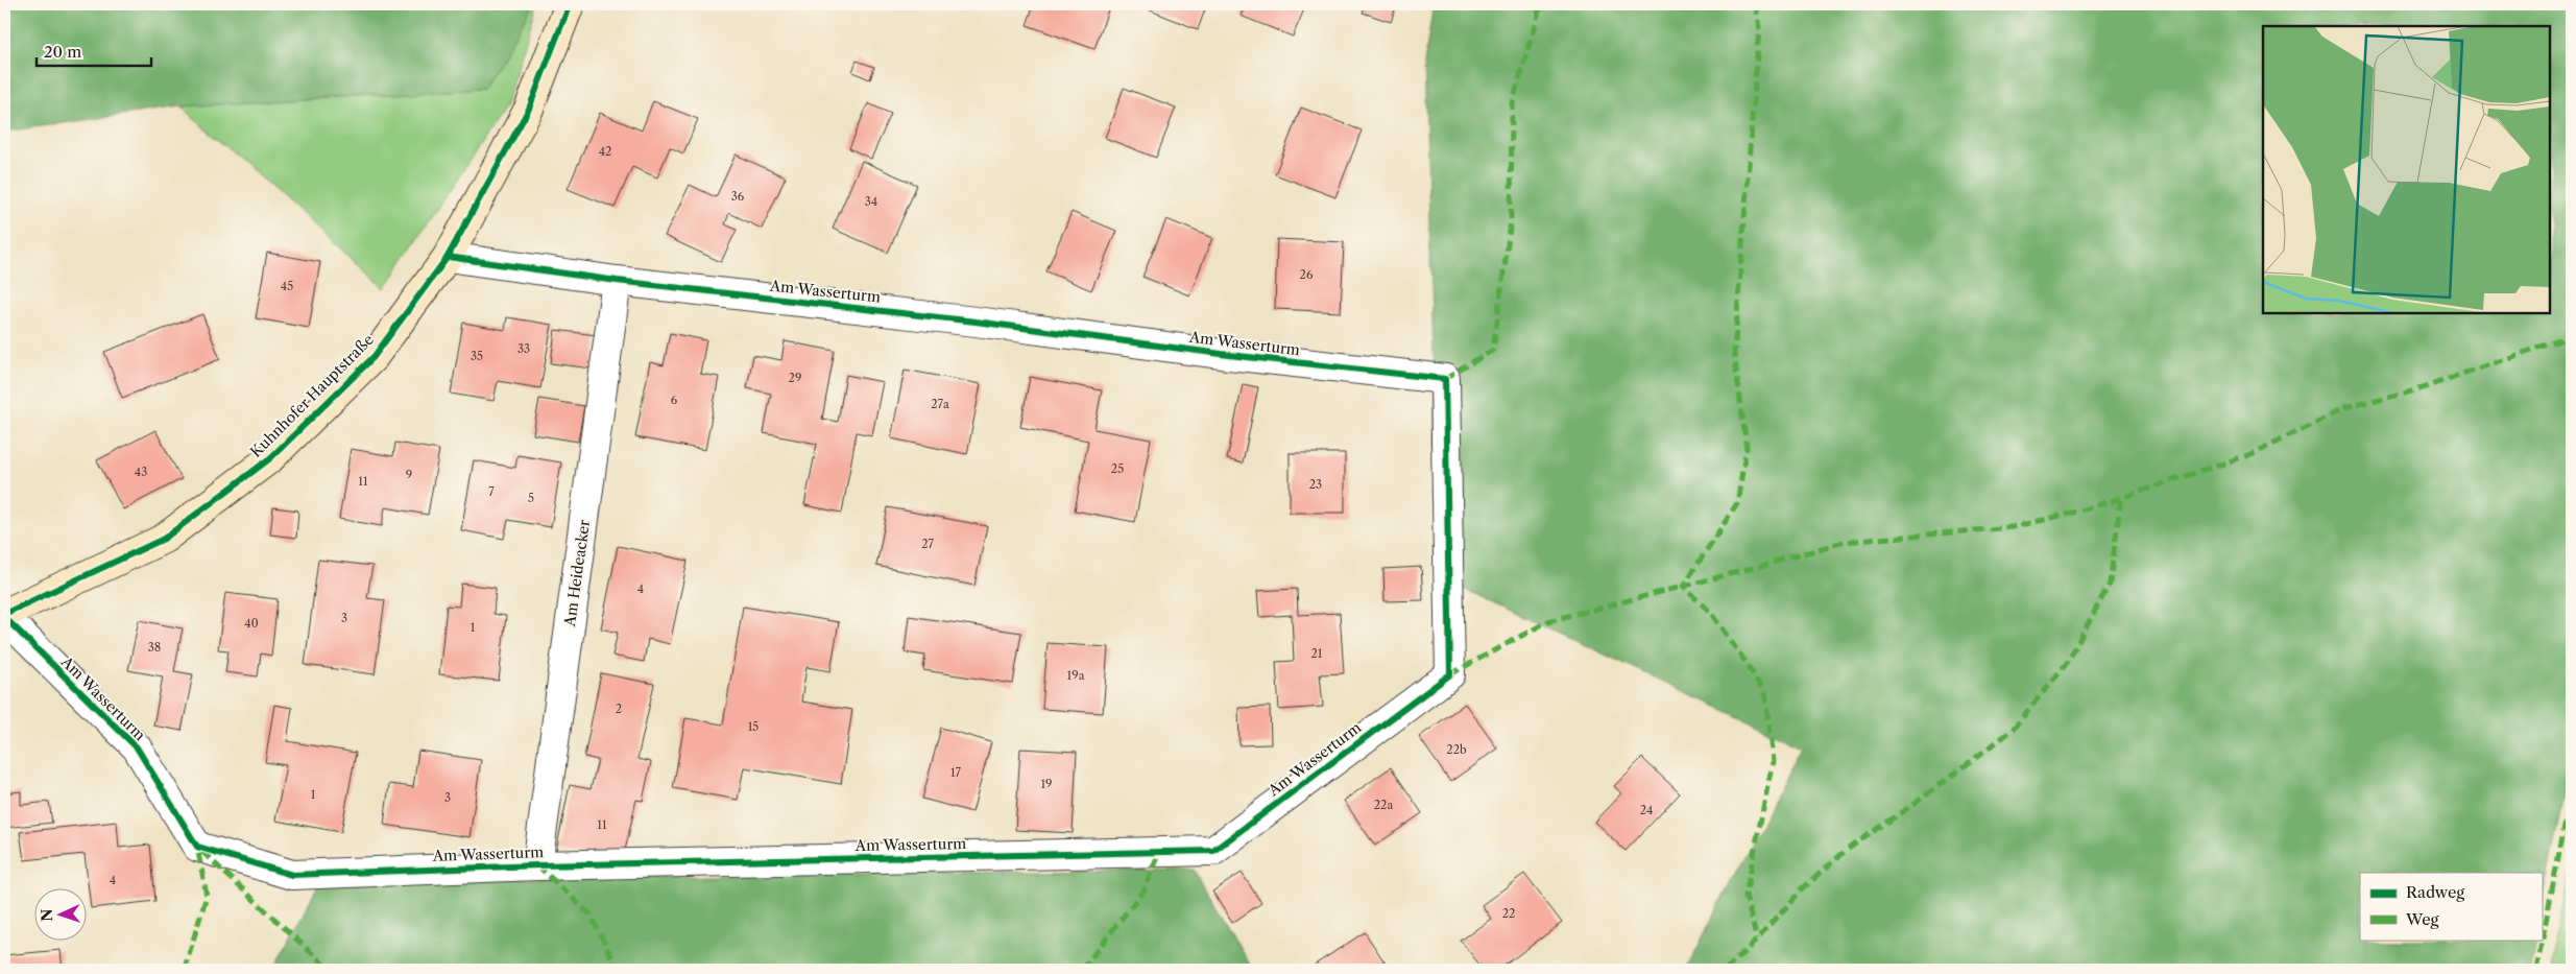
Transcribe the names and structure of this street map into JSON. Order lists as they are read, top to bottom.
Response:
{
  "streets": {
    "street": ["Am Wasserturm", "Kuhnhofer Hauptstraße", "Am Heideacker"]
  },
  "crossings": [
    ["Am Wasserturm", "Kuhnhofer Hauptstraße"],
    ["Am Wasserturm", "Am Heideacker"]
  ],
  "house_numbers": [
    "42",
    "36",
    "34",
    "26",
    "45",
    "33",
    "35",
    "29",
    "6",
    "27a",
    "25",
    "43",
    "9",
    "11",
    "23",
    "7",
    "5",
    "27",
    "4",
    "3",
    "40",
    "1",
    "38",
    "21",
    "19a",
    "2",
    "15",
    "22b",
    "17",
    "19",
    "1",
    "3",
    "22a",
    "24",
    "11",
    "4",
    "22"
  ],
  "legend": ["Radweg", "Weg"],
  "scale_bar": "20 m",
  "north": "left"
}
